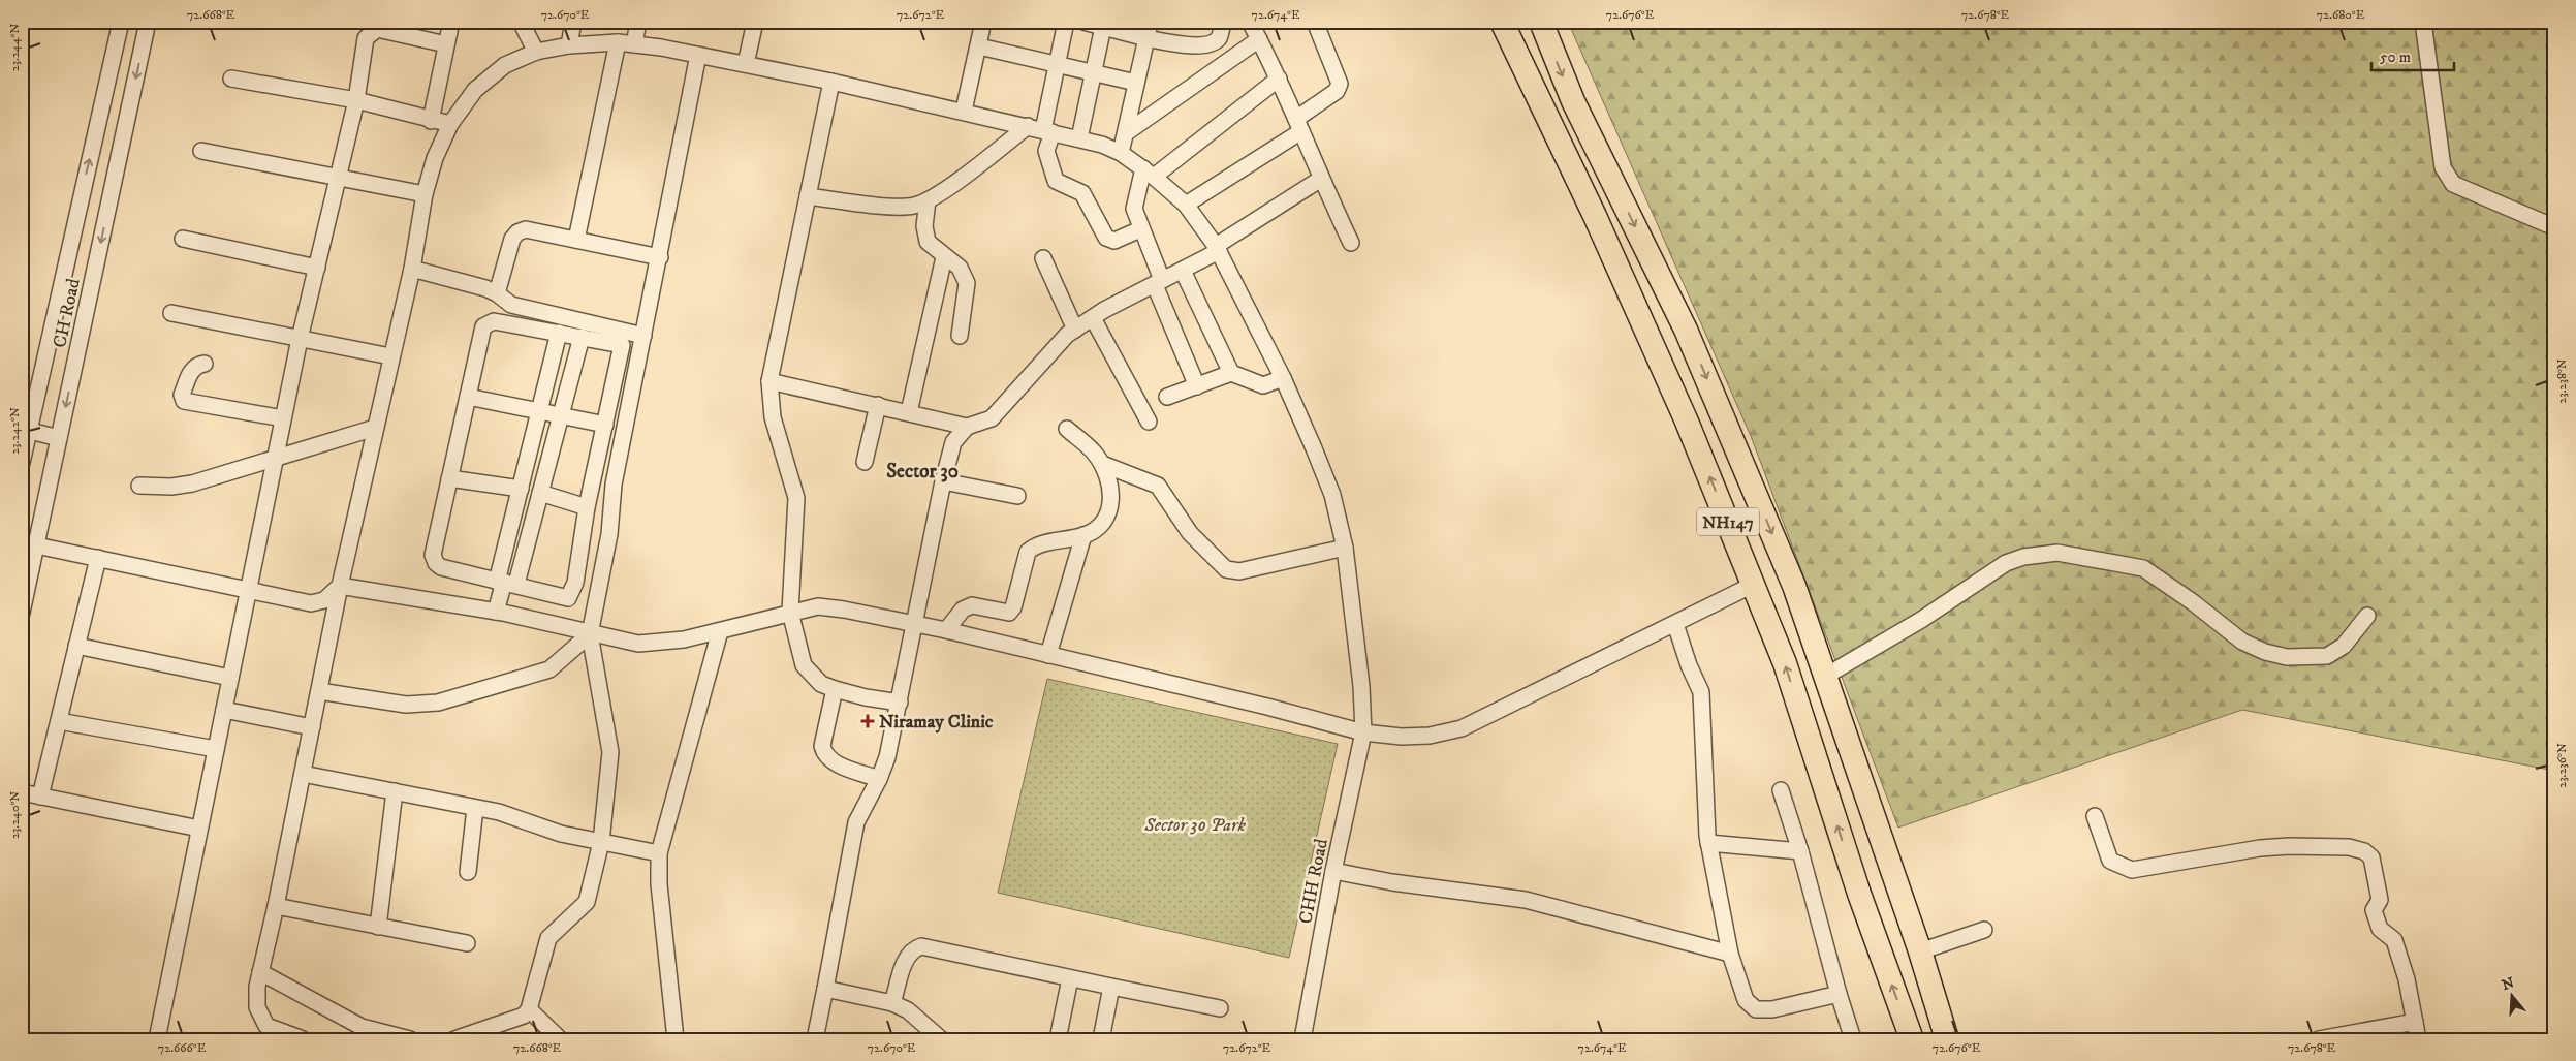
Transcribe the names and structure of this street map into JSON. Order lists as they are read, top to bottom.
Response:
{
  "streets": {
    "highway": ["NH147"],
    "street": ["CH Road", "CHH Road"]
  },
  "districts": ["Sector 30"],
  "parks": ["Sector 30 Park"],
  "places": {
    "health": ["Niramay Clinic"]
  },
  "scale_bar": "50 m",
  "north": "top",
  "coordinates": [
    "72.668°E",
    "72.670°E",
    "72.672°E",
    "72.674°E",
    "72.676°E",
    "72.678°E",
    "72.680°E",
    "23.244°N",
    "23.238°N",
    "23.242°N",
    "23.236°N",
    "23.240°N",
    "72.666°E"
  ]
}
